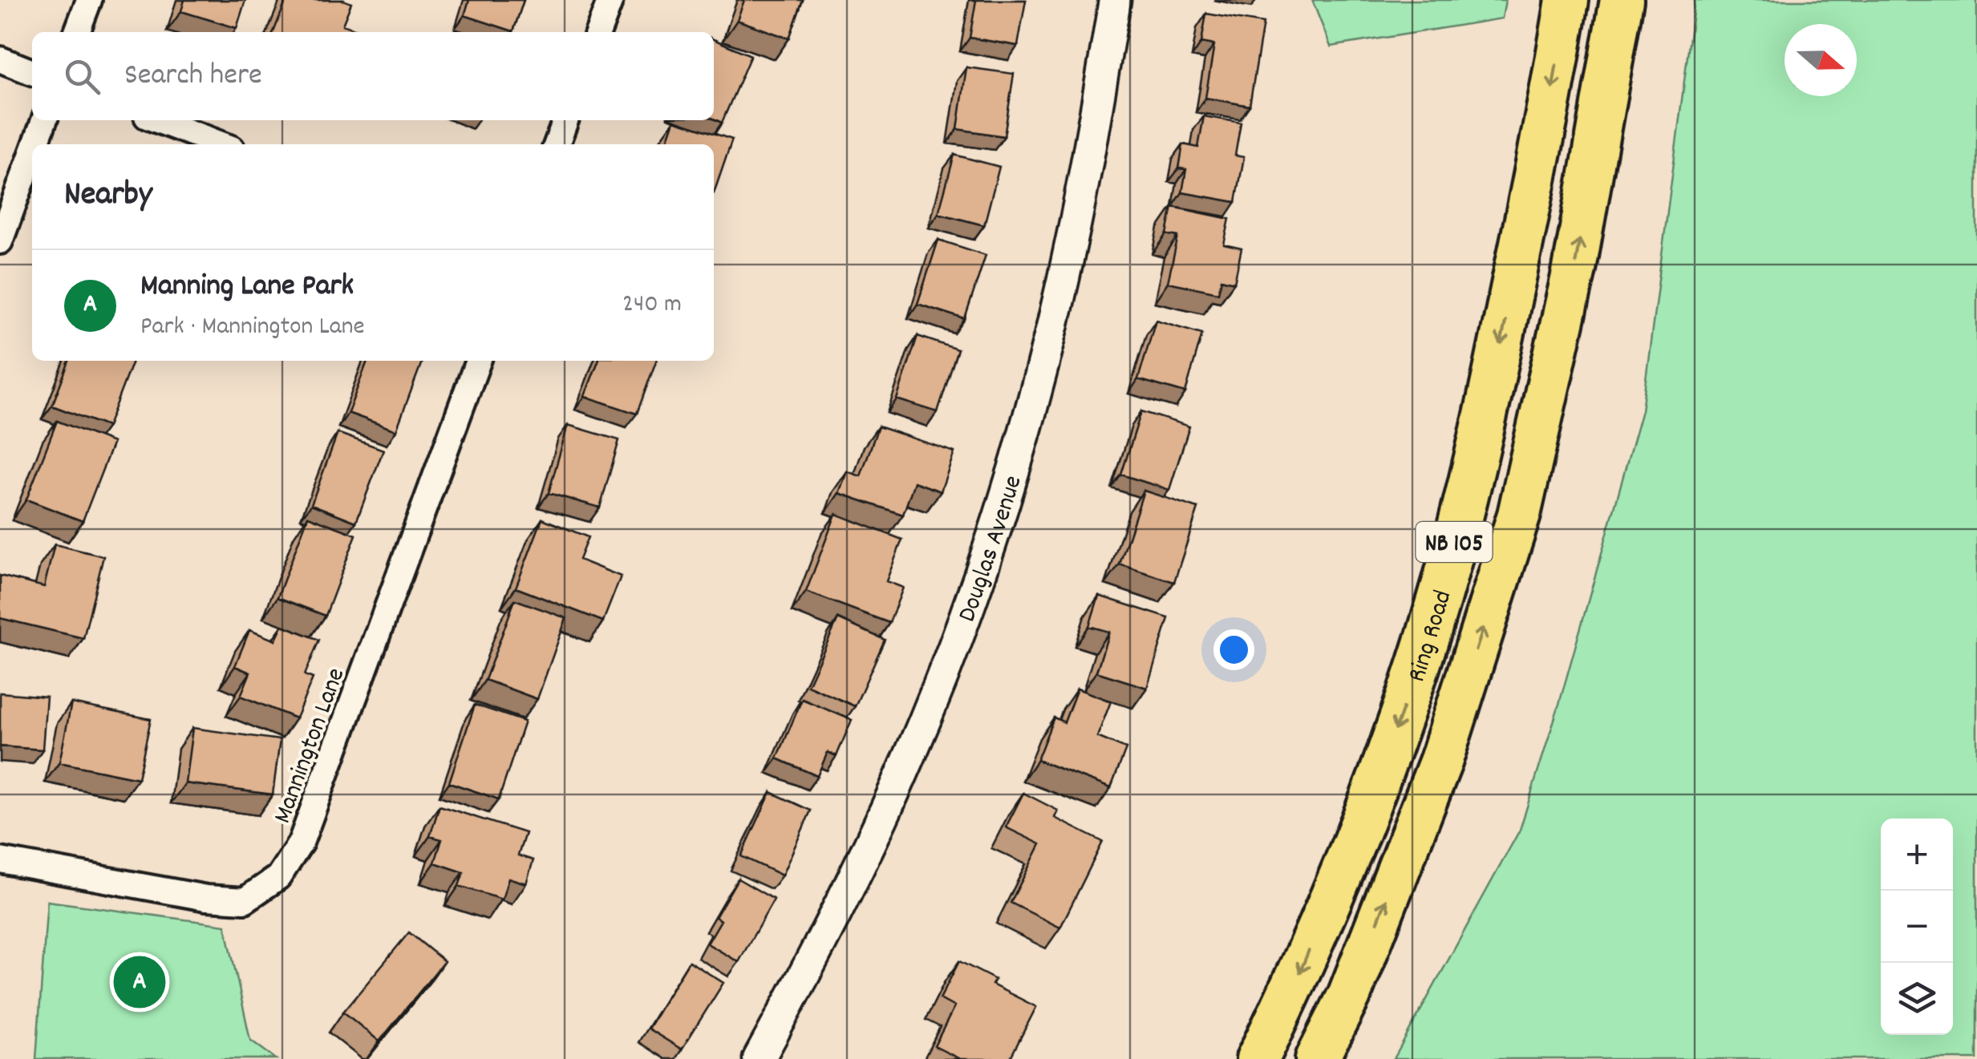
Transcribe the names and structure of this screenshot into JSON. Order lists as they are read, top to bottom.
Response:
{
  "streets": {
    "highway": ["NB 105", "Ring Road"],
    "street": ["Douglas Avenue", "Mannington Lane"]
  },
  "north": "right",
  "page": {
    "search": "Search here",
    "heading": "Nearby",
    "list": [
      {
        "mark": "A",
        "name": "Manning Lane Park",
        "note": "Park · Mannington Lane",
        "value": "240 m"
      }
    ],
    "map_buttons": ["+", "−"],
    "pins": "A"
  }
}
